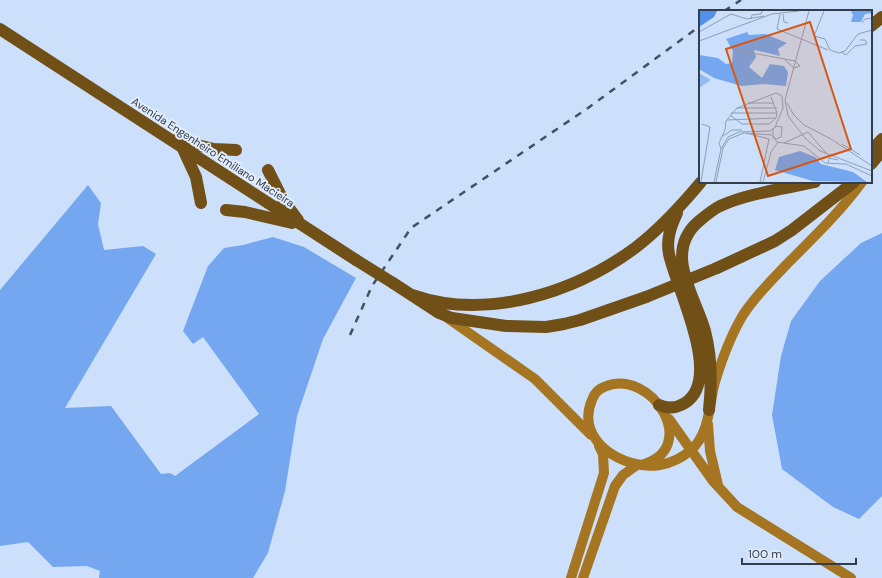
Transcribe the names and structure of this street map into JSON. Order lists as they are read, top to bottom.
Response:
{
  "streets": {
    "highway": ["Avenida Engenheiro Emiliano Macieira"]
  },
  "scale_bar": "100 m"
}
